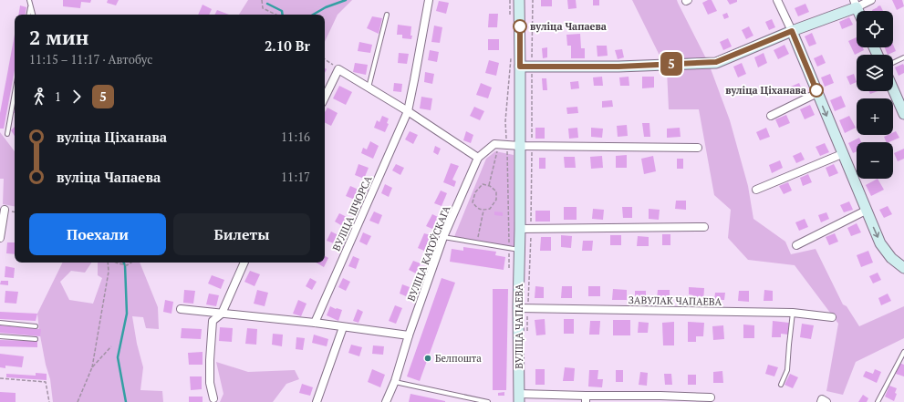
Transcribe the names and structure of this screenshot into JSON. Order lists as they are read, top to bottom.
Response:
{
  "streets": {
    "street": [
      "ВУЛІЦА ШЧОРСА",
      "ВУЛІЦА КАТОЎСКАГА",
      "ЗАВУЛАК ЧАПАЕВА",
      "ВУЛІЦА ЧАПАЕВА"
    ]
  },
  "crossings": [
    ["ЗАВУЛАК ЧАПАЕВА", "ВУЛІЦА ЧАПАЕВА"]
  ],
  "places": ["вуліца Чапаева", "вуліца Ціханава", "Белпошта"],
  "lines": ["bus line 5"],
  "page": {
    "on_map": "5",
    "map_buttons": ["+", "−"],
    "heading": ["2 мин", "11:15 – 11:17 · Автобус", "2.10 Br"],
    "legs": ["1", "5"],
    "list": [
      {
        "name": "вуліца Ціханава",
        "value": "11:16"
      },
      {
        "name": "вуліца Чапаева",
        "value": "11:17"
      }
    ],
    "buttons": ["Поехали", "Билеты"]
  }
}
